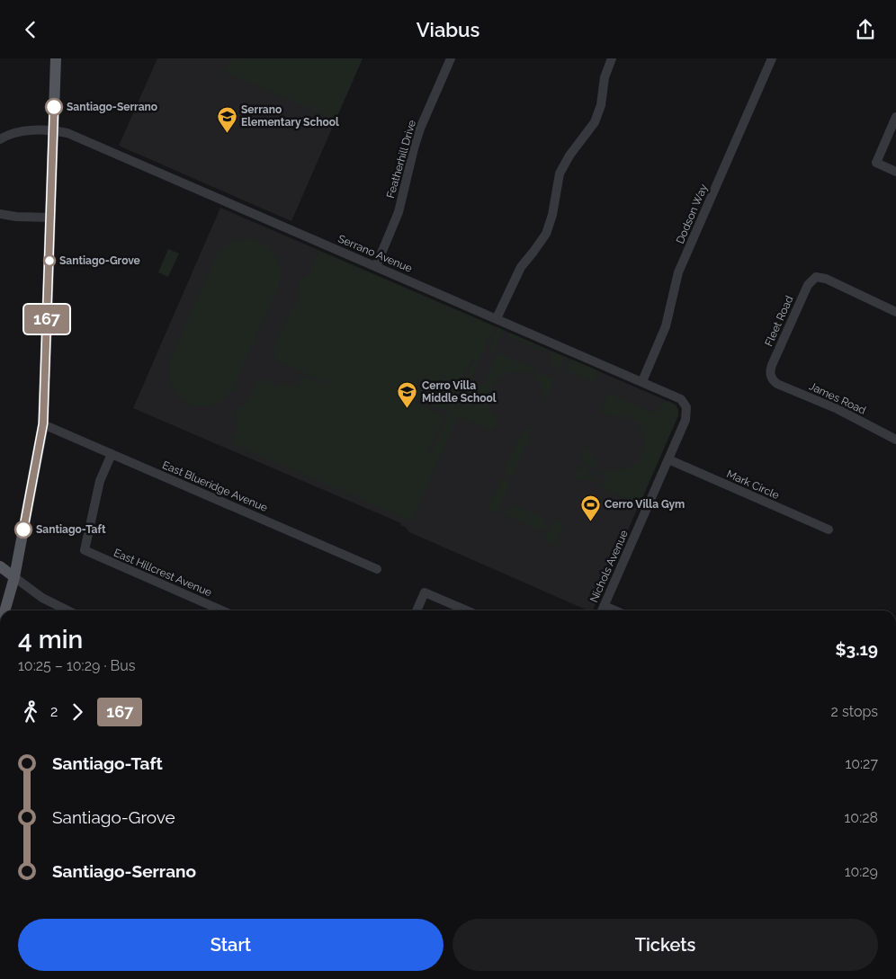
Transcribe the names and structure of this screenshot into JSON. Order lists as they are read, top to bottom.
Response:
{
  "streets": {
    "street": [
      "Featherhill Drive",
      "Dodson Way",
      "Serrano Avenue",
      "Fleet Road",
      "James Road",
      "Mark Circle",
      "East Blueridge Avenue",
      "Nichols Avenue",
      "East Hillcrest Avenue"
    ]
  },
  "crossings": [
    ["Featherhill Drive", "Serrano Avenue"],
    ["Dodson Way", "Serrano Avenue"],
    ["Serrano Avenue", "Nichols Avenue"],
    ["Fleet Road", "James Road"],
    ["Mark Circle", "Nichols Avenue"],
    ["East Blueridge Avenue", "East Hillcrest Avenue"]
  ],
  "places": {
    "other": ["Santiago-Serrano", "Santiago-Grove", "Santiago-Taft"],
    "school or university": ["Serrano Elementary School", "Cerro Villa Middle School"],
    "sports": ["Cerro Villa Gym"]
  },
  "lines": ["bus line 167"],
  "page": {
    "header": "Viabus",
    "on_map": "167",
    "heading": ["4 min", "10:25 – 10:29 · Bus", "$3.19"],
    "legs": ["2", "167", "2 stops"],
    "list": [
      {
        "name": "Santiago-Taft",
        "value": "10:27"
      },
      {
        "name": "Santiago-Grove",
        "value": "10:28"
      },
      {
        "name": "Santiago-Serrano",
        "value": "10:29"
      }
    ],
    "buttons": ["Start", "Tickets"]
  }
}
